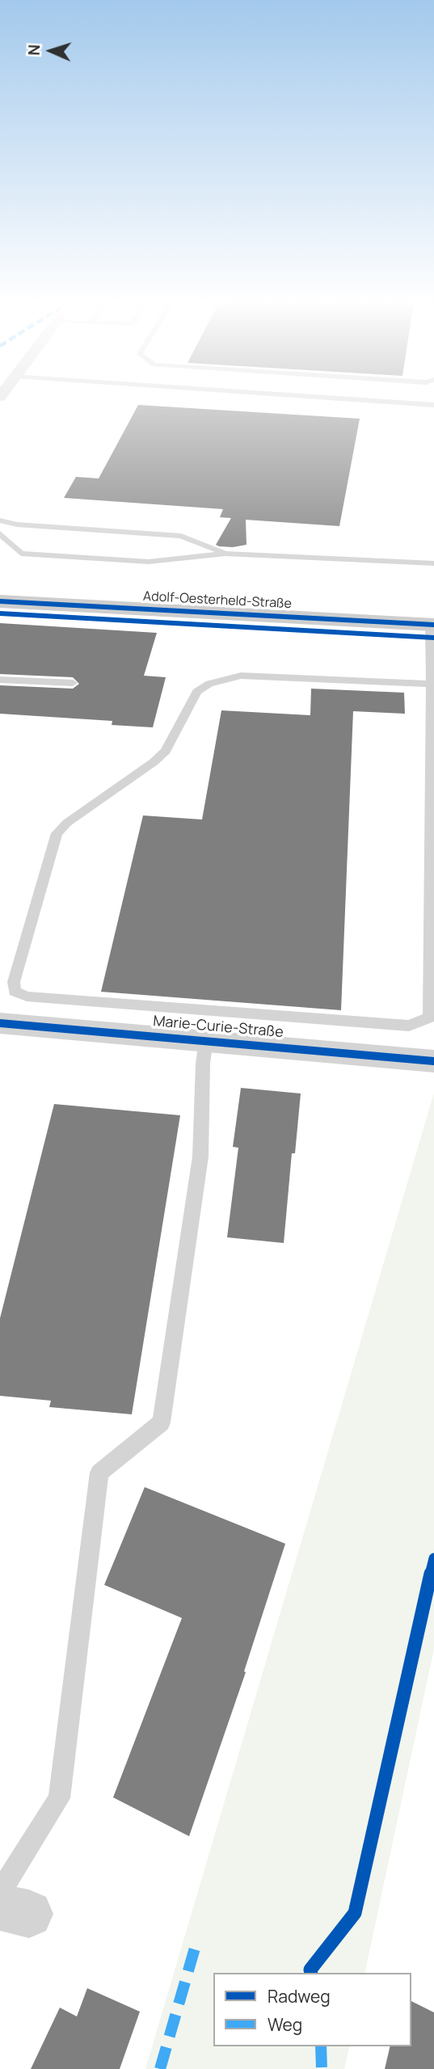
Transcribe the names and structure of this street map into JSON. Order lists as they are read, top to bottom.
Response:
{
  "streets": {
    "street": ["Adolf-Oesterheld-Straße", "Marie-Curie-Straße"]
  },
  "legend": ["Radweg", "Weg"],
  "north": "left"
}
